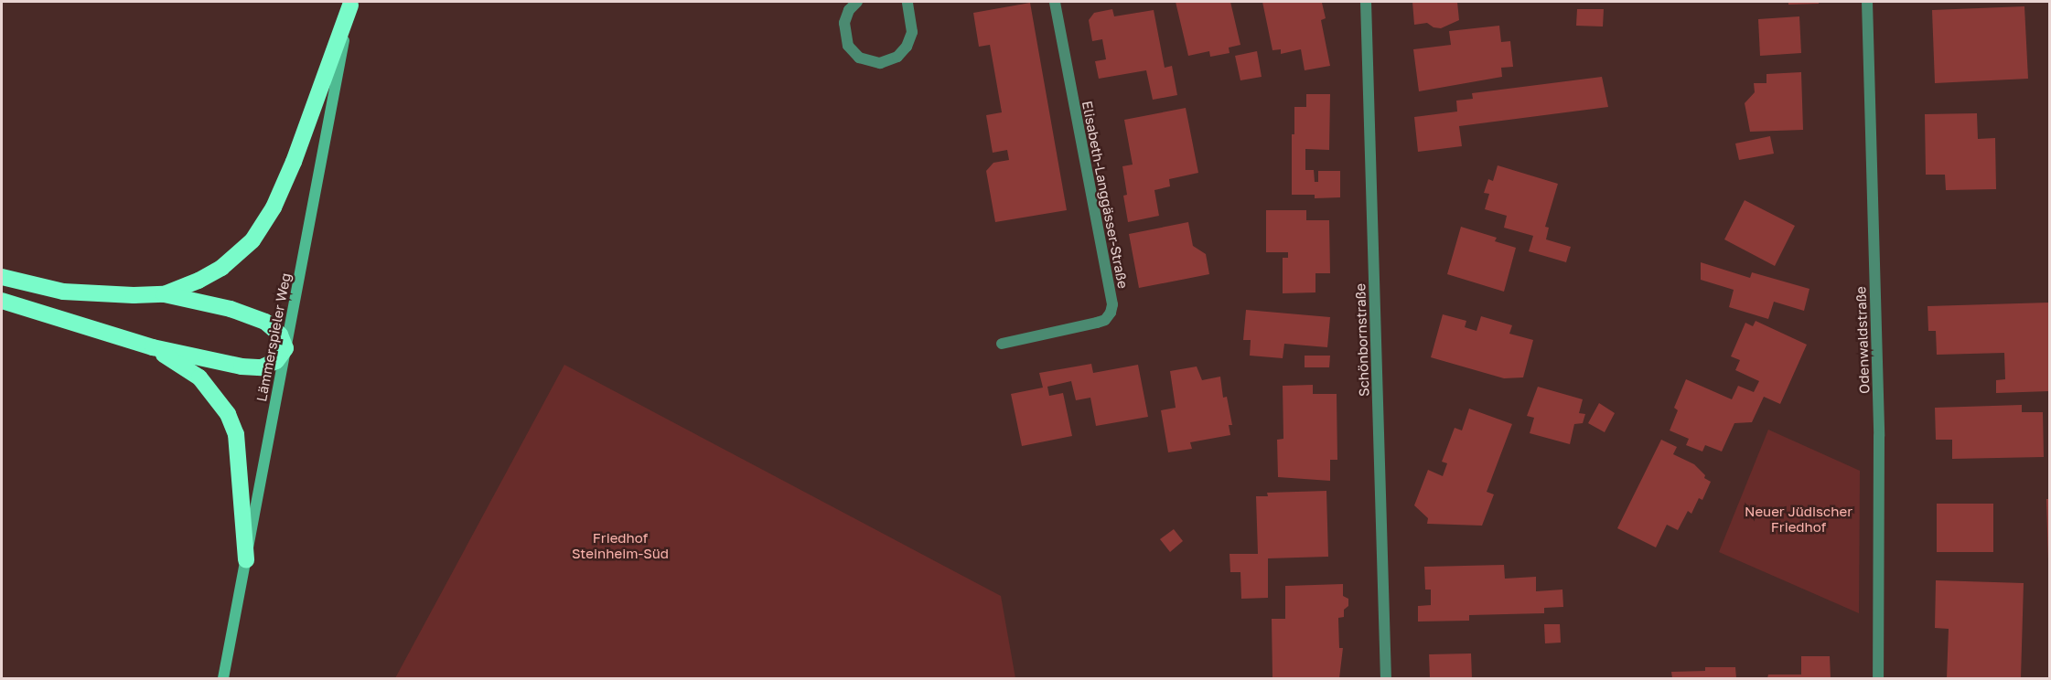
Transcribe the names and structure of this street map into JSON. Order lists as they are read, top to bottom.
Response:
{
  "streets": {
    "street": [
      "Elisabeth-Langgässer-Straße",
      "Lämmerspieler Weg",
      "Schönbornstraße",
      "Odenwaldstraße"
    ]
  },
  "parks": ["Neuer Jüdischer Friedhof", "Friedhof Steinheim-Süd"]
}
